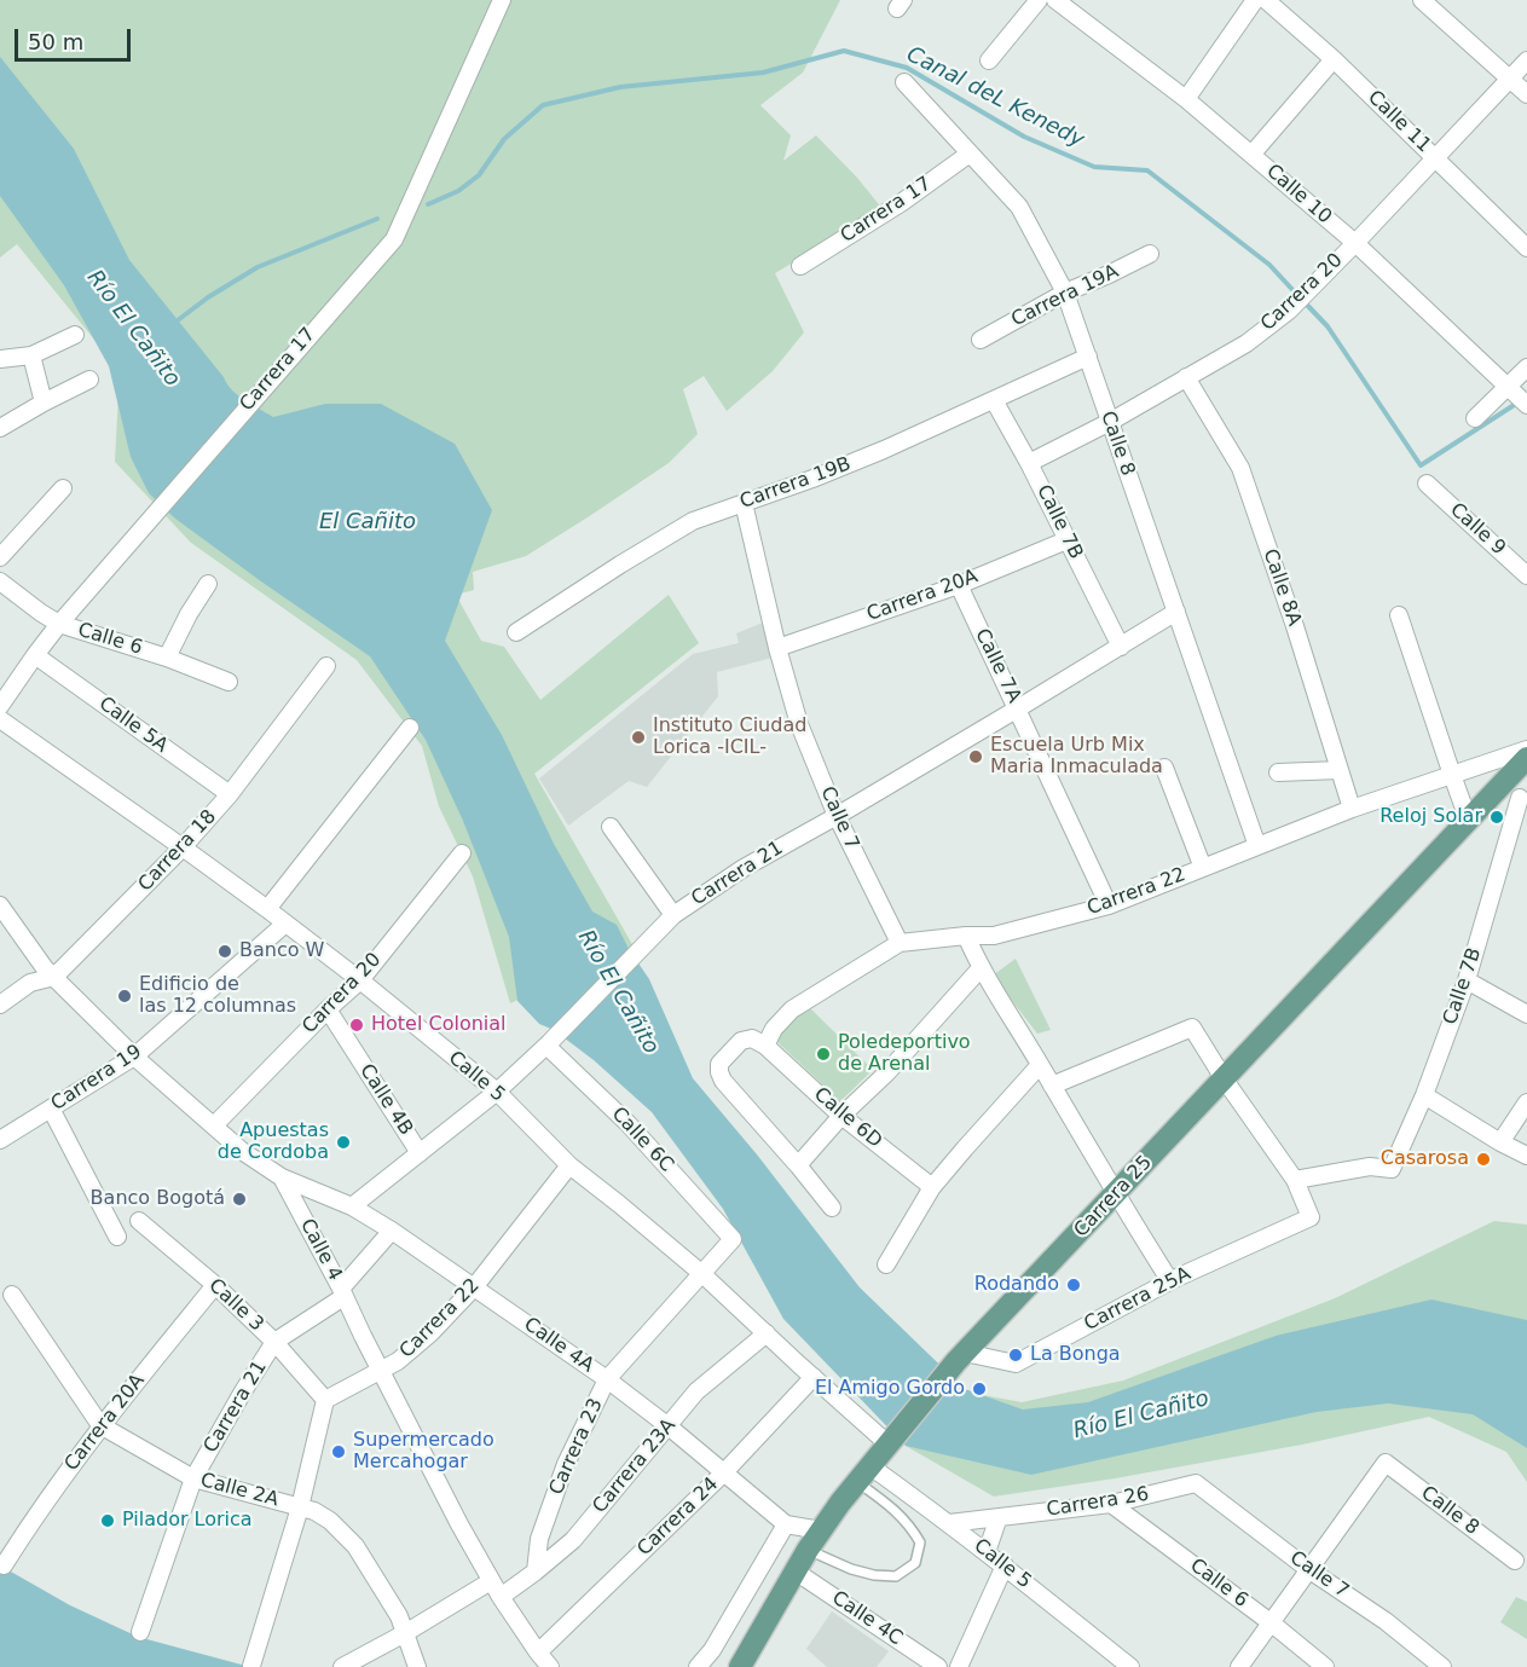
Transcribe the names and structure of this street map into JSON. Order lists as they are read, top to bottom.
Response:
{
  "streets": {
    "main road": ["Carrera 25"],
    "street": [
      "Calle 11",
      "Calle 10",
      "Carrera 17",
      "Carrera 20",
      "Carrera 19A",
      "Calle 8",
      "Carrera 19B",
      "Calle 7B",
      "Calle 9",
      "Calle 8A",
      "Carrera 20A",
      "Calle 6",
      "Calle 7A",
      "Calle 5A",
      "Calle 7",
      "Carrera 18",
      "Carrera 21",
      "Carrera 22",
      "Calle 5",
      "Carrera 19",
      "Calle 4B",
      "Calle 6D",
      "Calle 6C",
      "Calle 4",
      "Carrera 25A",
      "Calle 3",
      "Calle 4A",
      "Carrera 23",
      "Carrera 23A",
      "Calle 2A",
      "Carrera 26",
      "Carrera 24",
      "Calle 4C"
    ]
  },
  "crossings": [
    ["Calle 11", "Carrera 20"],
    ["Calle 10", "Carrera 20"],
    ["Carrera 17", "Calle 8"],
    ["Carrera 17", "Calle 6"],
    ["Carrera 17", "Calle 5A"],
    ["Carrera 20", "Calle 8"],
    ["Carrera 20", "Calle 7B"],
    ["Carrera 20", "Calle 8A"],
    ["Carrera 20", "Calle 5"],
    ["Carrera 20", "Calle 4B"],
    ["Carrera 20", "Calle 4"],
    ["Carrera 19A", "Calle 8"],
    ["Calle 8", "Carrera 19B"],
    ["Calle 8", "Calle 7"],
    ["Calle 8", "Carrera 21"],
    ["Calle 8", "Carrera 22"],
    ["Carrera 19B", "Calle 7B"],
    ["Carrera 19B", "Calle 7"],
    ["Calle 7B", "Carrera 20A"],
    ["Calle 7B", "Carrera 21"],
    ["Calle 7B", "Carrera 25A"],
    ["Calle 8A", "Carrera 22"],
    ["Carrera 20A", "Calle 7A"],
    ["Carrera 20A", "Calle 7"],
    ["Carrera 20A", "Calle 3"],
    ["Carrera 20A", "Calle 2A"],
    ["Calle 6", "Carrera 26"],
    ["Calle 7A", "Carrera 21"],
    ["Calle 7A", "Carrera 22"],
    ["Calle 5A", "Carrera 18"],
    ["Calle 7", "Carrera 21"],
    ["Calle 7", "Carrera 22"],
    ["Calle 7", "Carrera 26"],
    ["Carrera 18", "Calle 5"],
    ["Carrera 18", "Calle 4"],
    ["Carrera 21", "Calle 5"],
    ["Carrera 21", "Calle 4B"],
    ["Carrera 21", "Calle 6C"],
    ["Carrera 21", "Calle 4"],
    ["Carrera 21", "Calle 3"],
    ["Carrera 21", "Calle 4A"],
    ["Carrera 21", "Calle 2A"],
    ["Carrera 22", "Calle 5"],
    ["Carrera 22", "Calle 6D"],
    ["Carrera 22", "Calle 4"],
    ["Carrera 22", "Calle 3"],
    ["Carrera 22", "Calle 4A"],
    ["Calle 5", "Carrera 19"],
    ["Calle 5", "Carrera 25"],
    ["Calle 5", "Carrera 23"],
    ["Calle 5", "Carrera 23A"],
    ["Calle 5", "Carrera 26"],
    ["Calle 5", "Carrera 24"],
    ["Carrera 19", "Calle 4"],
    ["Calle 6C", "Carrera 23"],
    ["Carrera 25", "Carrera 25A"],
    ["Carrera 25", "Calle 4A"],
    ["Carrera 25", "Calle 4C"],
    ["Calle 4", "Calle 4A"],
    ["Calle 4", "Carrera 23A"],
    ["Calle 4", "Carrera 24"],
    ["Calle 4A", "Carrera 23"],
    ["Calle 4A", "Carrera 23A"],
    ["Calle 4A", "Carrera 24"],
    ["Carrera 23", "Carrera 23A"]
  ],
  "water": ["Canal deL Kenedy", "Río El Cañito", "El Cañito"],
  "places": [
    "Instituto Ciudad Lorica -ICIL-",
    "Escuela Urb Mix Maria Inmaculada",
    "Reloj Solar",
    "Banco W",
    "Edificio de las 12 columnas",
    "Hotel Colonial",
    "Poledeportivo de Arenal",
    "Apuestas de Cordoba",
    "Casarosa",
    "Banco Bogotá",
    "Rodando",
    "La Bonga",
    "El Amigo Gordo",
    "Supermercado Mercahogar",
    "Pilador Lorica"
  ],
  "scale_bar": "50 m"
}
